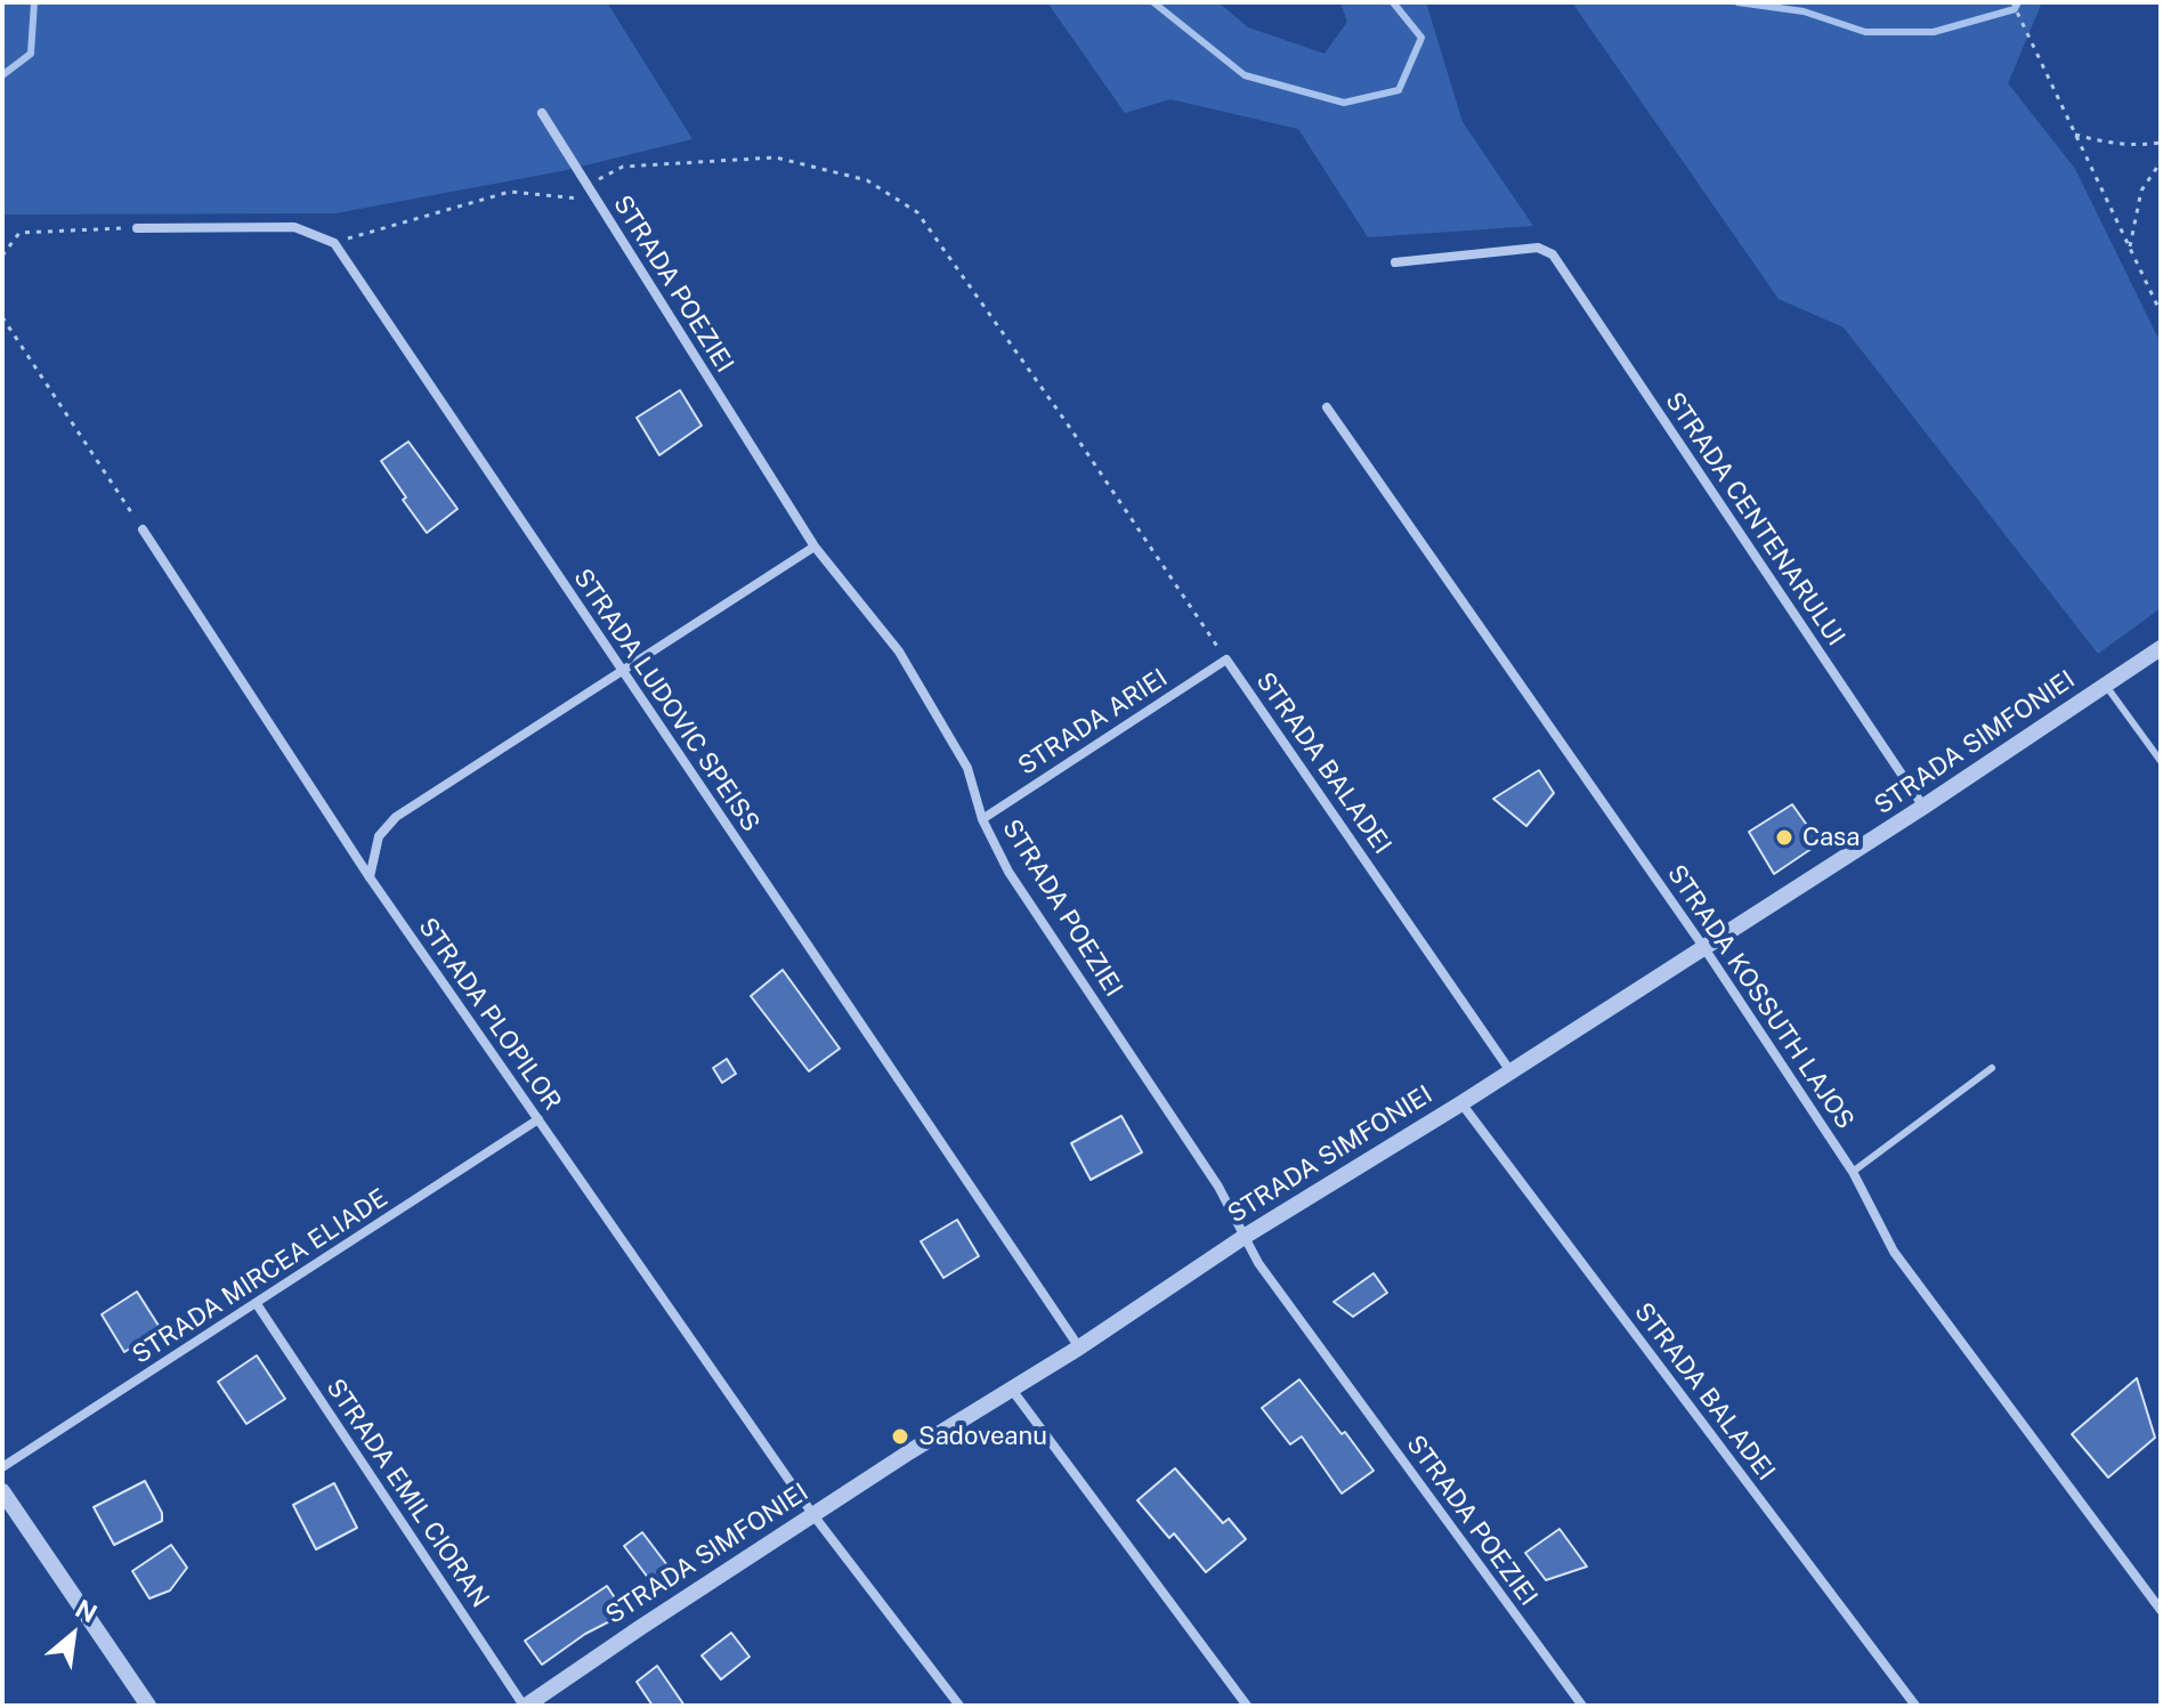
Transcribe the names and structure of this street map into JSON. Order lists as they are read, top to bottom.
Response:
{
  "streets": {
    "street": [
      "STRADA POEZIEI",
      "STRADA CENTENARULUI",
      "STRADA LUDOVIC SPEISS",
      "STRADA ARIEI",
      "STRADA SIMFONIEI",
      "STRADA BALADEI",
      "STRADA KOSSUTH LAJOS",
      "STRADA PLOPILOR",
      "STRADA MIRCEA ELIADE",
      "STRADA EMIL CIORAN"
    ]
  },
  "crossings": [
    ["STRADA POEZIEI", "STRADA ARIEI"],
    ["STRADA POEZIEI", "STRADA SIMFONIEI"],
    ["STRADA CENTENARULUI", "STRADA SIMFONIEI"],
    ["STRADA LUDOVIC SPEISS", "STRADA SIMFONIEI"],
    ["STRADA ARIEI", "STRADA BALADEI"],
    ["STRADA SIMFONIEI", "STRADA BALADEI"],
    ["STRADA SIMFONIEI", "STRADA KOSSUTH LAJOS"],
    ["STRADA SIMFONIEI", "STRADA PLOPILOR"],
    ["STRADA SIMFONIEI", "STRADA EMIL CIORAN"],
    ["STRADA PLOPILOR", "STRADA MIRCEA ELIADE"],
    ["STRADA MIRCEA ELIADE", "STRADA EMIL CIORAN"]
  ],
  "places": ["Casa", "Sadoveanu"],
  "north": "top right"
}
